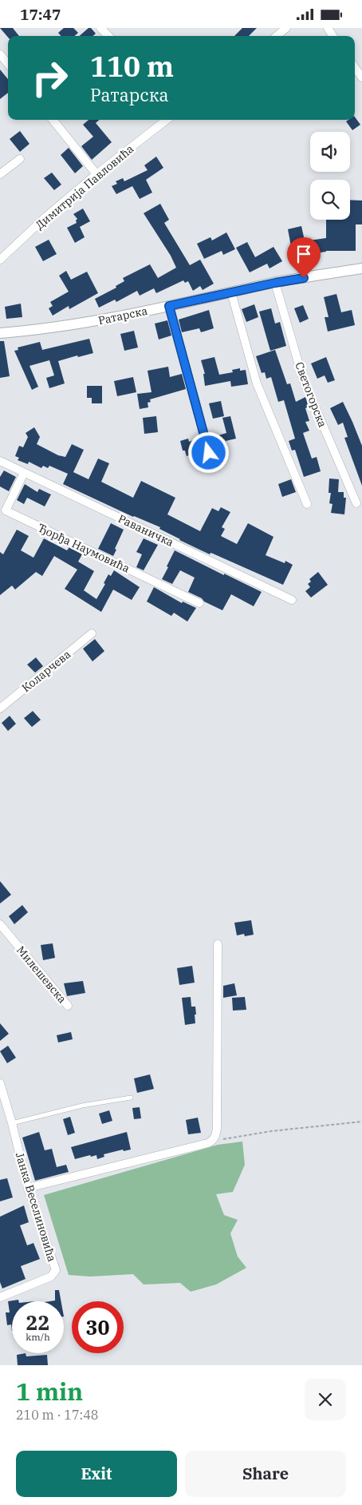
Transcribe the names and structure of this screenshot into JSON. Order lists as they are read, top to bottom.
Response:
{
  "streets": {
    "street": [
      "Димитрија Павловића",
      "Ратарска",
      "Светогорска",
      "Раваничка",
      "Ђорђа Наумовића",
      "Коларчева",
      "Милешевска",
      "Јанка Веселиновића"
    ]
  },
  "crossings": [
    ["Ратарска", "Светогорска"],
    ["Раваничка", "Ђорђа Наумовића"]
  ],
  "page": {
    "status": "17:47",
    "turn": ["110 m", "Ратарска"],
    "speed": "22 km/h",
    "limit": "30",
    "heading": ["1 min", "210 m · 17:48"],
    "buttons": ["Exit", "Share"]
  }
}
